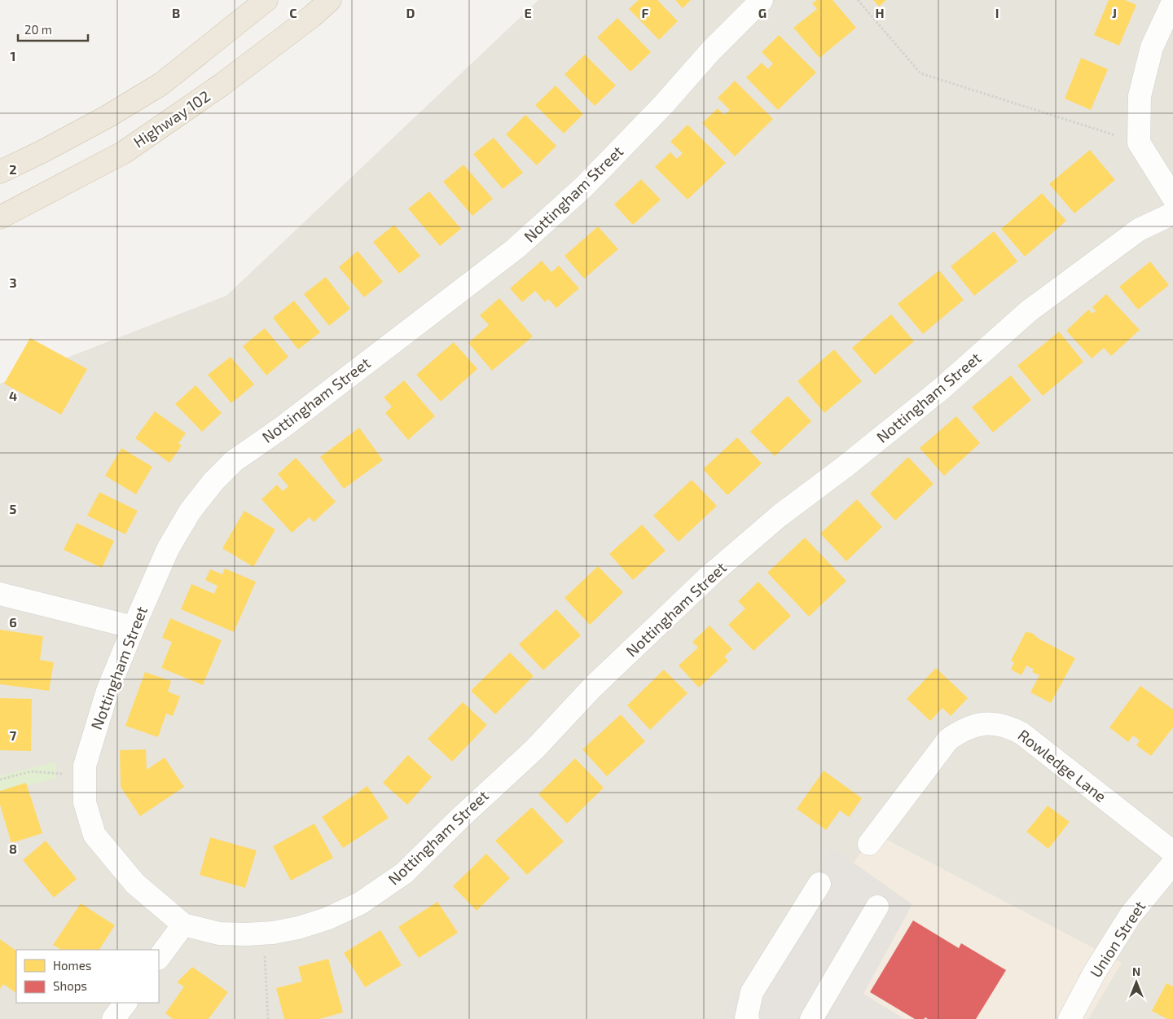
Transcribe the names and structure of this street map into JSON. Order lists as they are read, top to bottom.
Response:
{
  "streets": {
    "highway": ["Highway 102"],
    "street": ["Nottingham Street", "Rowledge Lane", "Union Street"]
  },
  "legend": ["Homes", "Shops"],
  "scale_bar": "20 m",
  "north": "top",
  "grid": {
    "columns": [
      "B",
      "C",
      "D",
      "E",
      "F",
      "G",
      "H",
      "I",
      "J"
    ],
    "rows": [
      "1",
      "2",
      "3",
      "4",
      "5",
      "6",
      "7",
      "8"
    ]
  }
}
